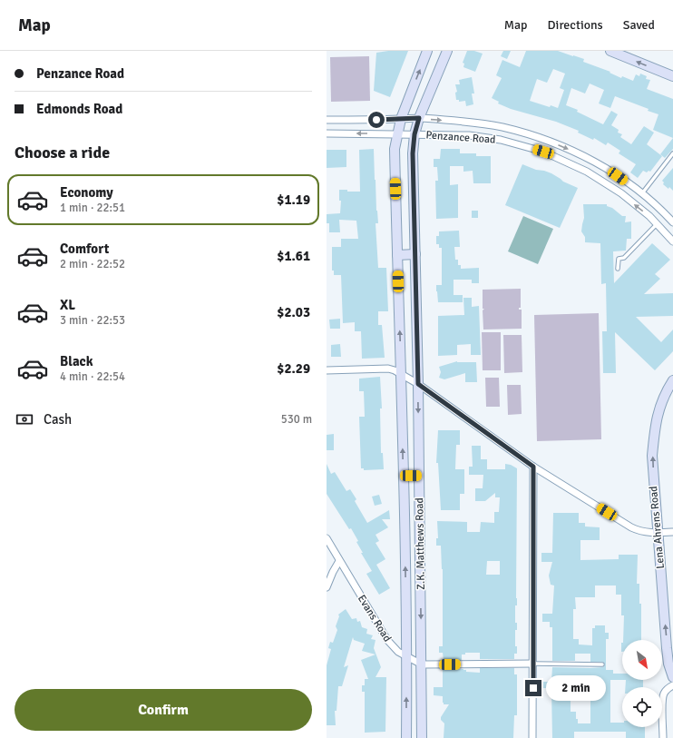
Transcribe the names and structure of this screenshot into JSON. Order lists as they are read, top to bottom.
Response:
{
  "streets": {
    "street": [
      "Penzance Road",
      "Lena Ahrens Road",
      "Z.K. Matthews Road",
      "Evans Road"
    ]
  },
  "crossings": [
    ["Penzance Road", "Z.K. Matthews Road"],
    ["Z.K. Matthews Road", "Evans Road"]
  ],
  "one_way": ["Lena Ahrens Road"],
  "north": "bottom right",
  "page": {
    "header": "Map",
    "nav": ["Map", "Directions", "Saved"],
    "banner": ["Penzance Road", "Edmonds Road"],
    "heading": "Choose a ride",
    "list": [
      {
        "name": "Economy",
        "note": "1 min · 22:51",
        "value": "$1.19"
      },
      {
        "name": "Comfort",
        "note": "2 min · 22:52",
        "value": "$1.61"
      },
      {
        "name": "XL",
        "note": "3 min · 22:53",
        "value": "$2.03"
      },
      {
        "name": "Black",
        "note": "4 min · 22:54",
        "value": "$2.29"
      }
    ],
    "pay": ["Cash", "530 m"],
    "bubble": "2 min",
    "buttons": "Confirm"
  }
}
